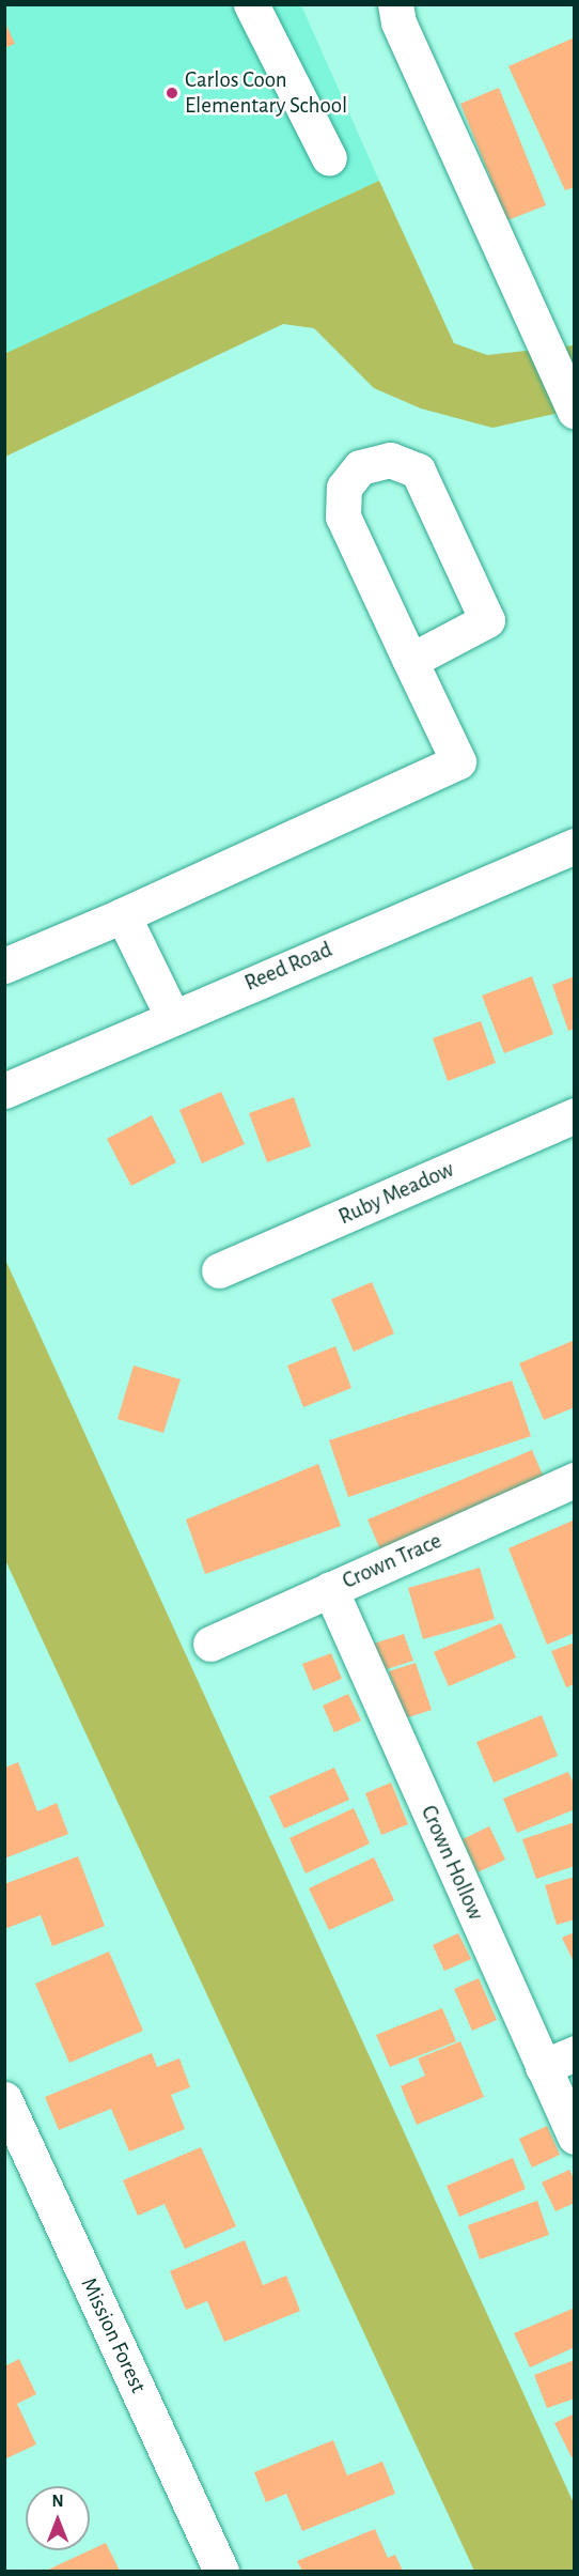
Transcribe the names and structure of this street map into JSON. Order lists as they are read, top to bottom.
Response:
{
  "streets": {
    "street": [
      "Reed Road",
      "Ruby Meadow",
      "Crown Trace",
      "Crown Hollow",
      "Mission Forest"
    ]
  },
  "crossings": [
    ["Crown Trace", "Crown Hollow"]
  ],
  "places": ["Carlos Coon Elementary School"],
  "north": "top"
}
